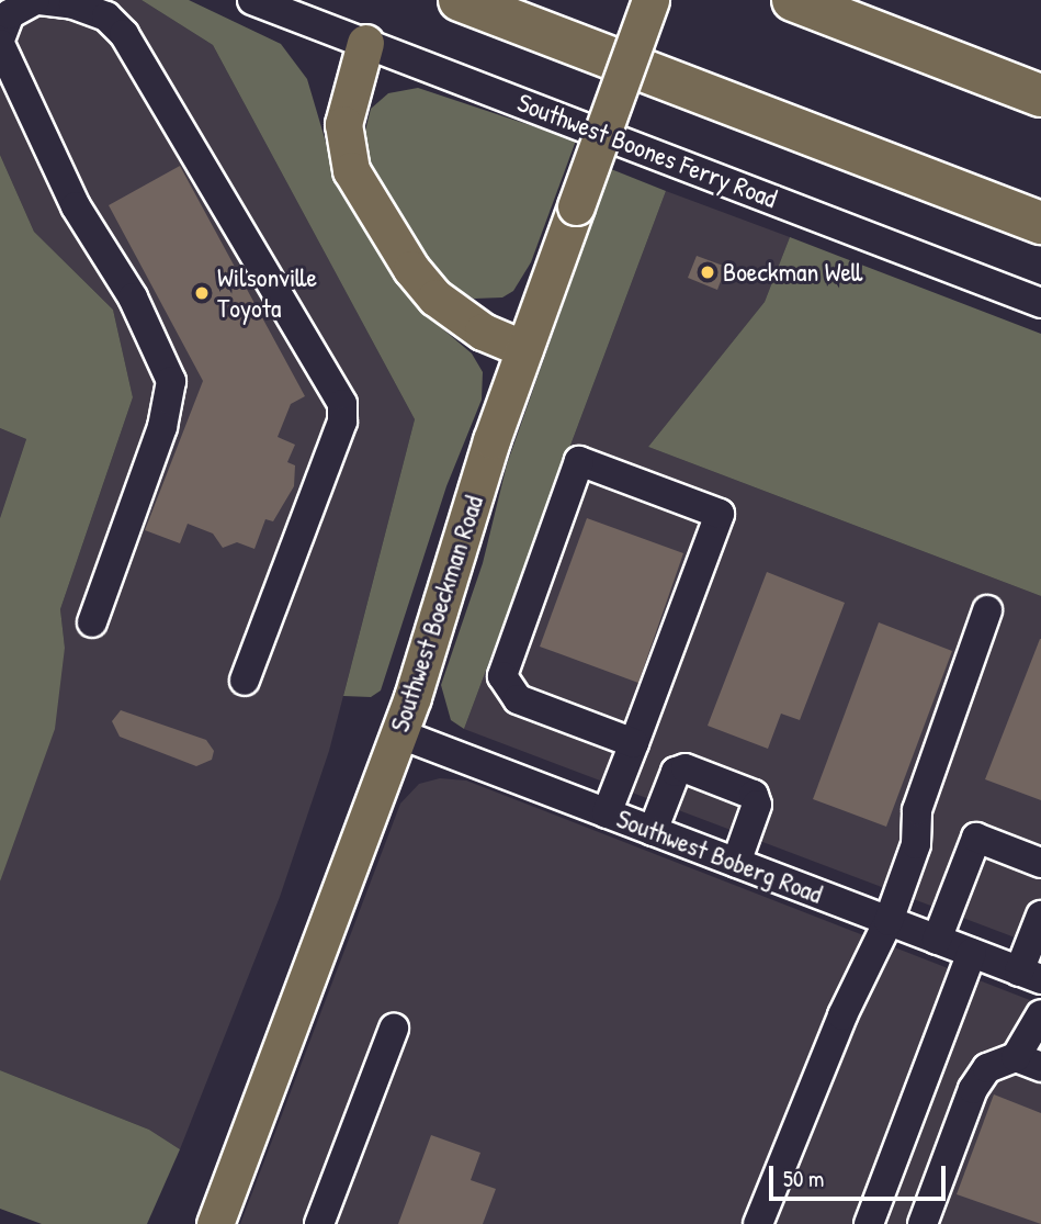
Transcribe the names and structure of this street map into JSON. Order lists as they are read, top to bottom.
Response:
{
  "streets": {
    "main road": ["Southwest Boeckman Road"],
    "street": ["Southwest Boones Ferry Road", "Southwest Boberg Road"]
  },
  "crossings": [
    ["Southwest Boeckman Road", "Southwest Boberg Road"]
  ],
  "places": ["Boeckman Well", "Wilsonville Toyota"],
  "scale_bar": "50 m"
}
